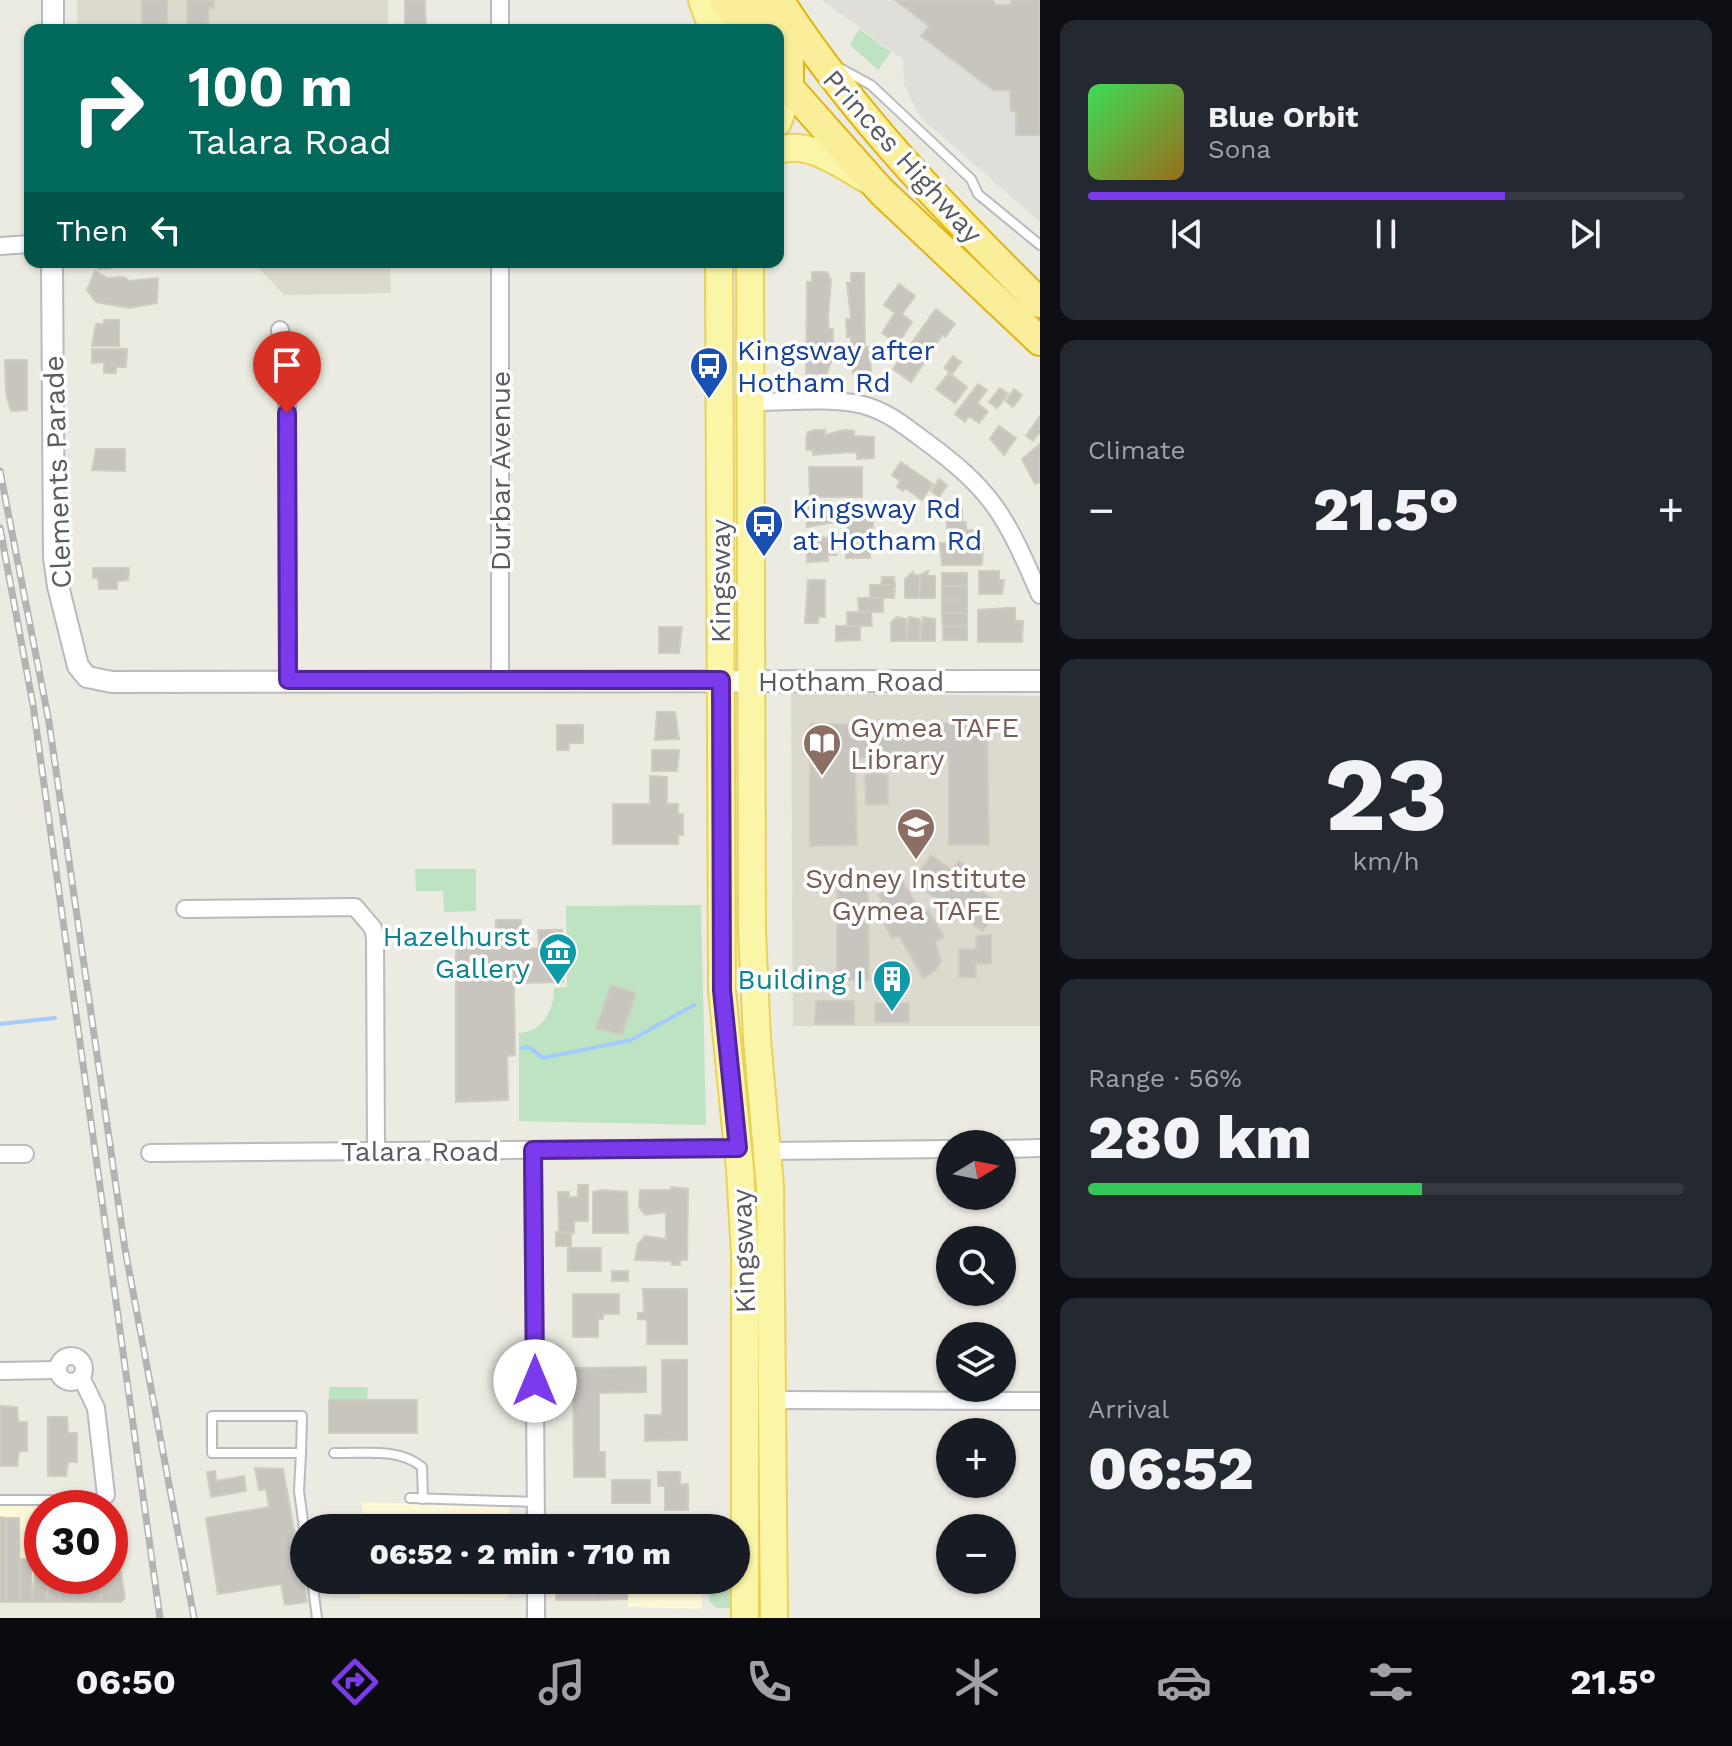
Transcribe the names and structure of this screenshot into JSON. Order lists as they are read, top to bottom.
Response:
{
  "streets": {
    "highway": ["Princes Highway"],
    "main road": ["Kingsway"],
    "street": [
      "Durbar Avenue",
      "Clements Parade",
      "Hotham Road",
      "Talara Road"
    ]
  },
  "crossings": [
    ["Durbar Avenue", "Hotham Road"],
    ["Clements Parade", "Hotham Road"],
    ["Kingsway", "Hotham Road"],
    ["Kingsway", "Talara Road"]
  ],
  "places": {
    "bus stop": ["Kingsway after Hotham Rd", "Kingsway Rd at Hotham Rd"],
    "library": ["Gymea TAFE Library"],
    "school or university": ["Sydney Institute Gymea TAFE"],
    "museum": ["Hazelhurst Gallery"],
    "building": ["Building I"]
  },
  "north": "right",
  "page": {
    "turn": ["100 m", "Talara Road"],
    "song": ["Blue Orbit", "Sona"],
    "then": "Then",
    "tile": [
      "Climate",
      ["23", "km/h"],
      ["Range · 56%", "280 km"],
      ["Arrival", "06:52"]
    ],
    "heat": ["−", "21.5°", "+"],
    "map_buttons": ["+", "−"],
    "limit": "30",
    "trip": "06:52 · 2 min · 710 m",
    "tabs": ["06:50", "21.5°"]
  }
}
